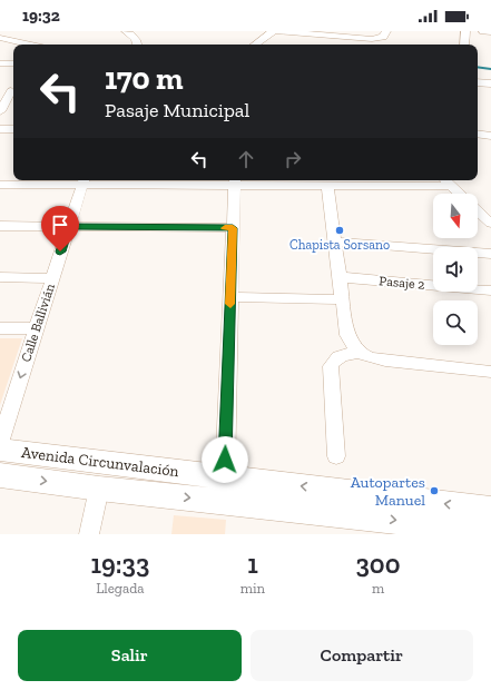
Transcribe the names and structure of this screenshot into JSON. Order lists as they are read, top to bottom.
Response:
{
  "streets": {
    "highway": ["Avenida Circunvalación"],
    "street": ["Pasaje 2", "Calle Ballivián"]
  },
  "one_way": ["Calle Ballivián"],
  "places": ["Chapista Sorsano", "Autopartes Manuel"],
  "north": "bottom",
  "page": {
    "status": "19:32",
    "turn": ["170 m", "Pasaje Municipal"],
    "eta": [
      "19:33",
      "Llegada",
      "1",
      "min",
      "300",
      "m"
    ],
    "buttons": ["Salir", "Compartir"]
  }
}
